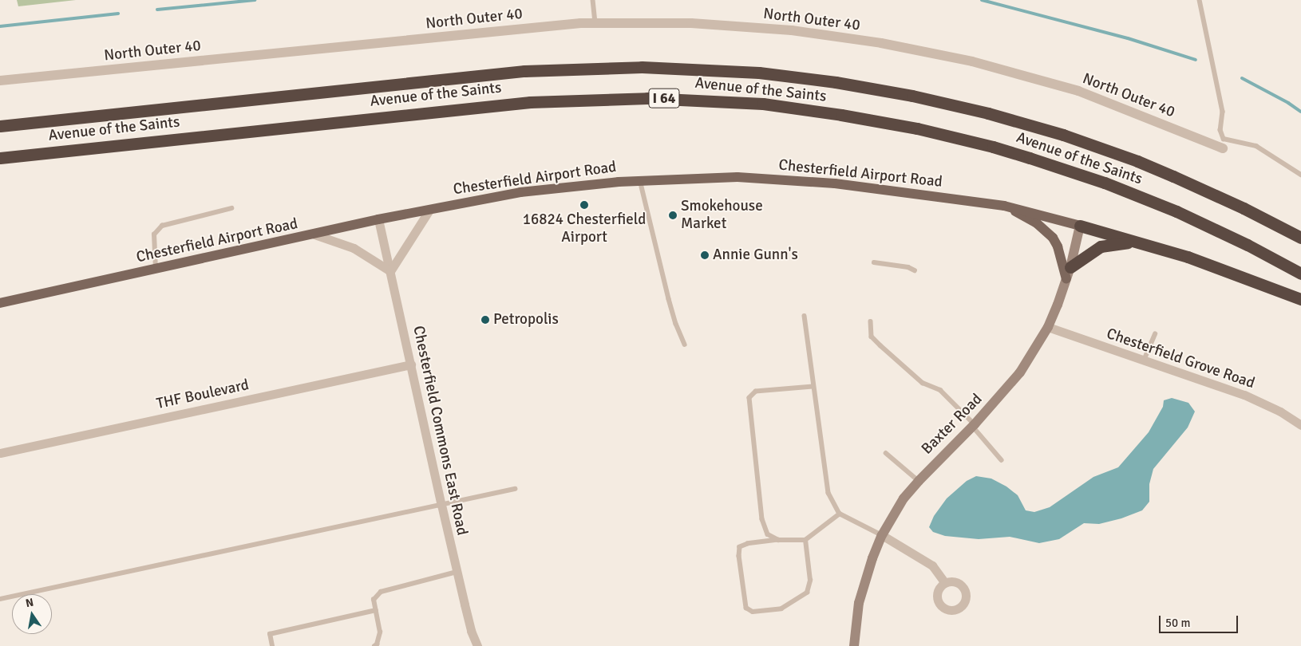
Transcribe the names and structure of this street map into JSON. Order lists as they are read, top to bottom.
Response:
{
  "streets": {
    "highway": ["Avenue of the Saints", "I 64"],
    "main road": ["Chesterfield Airport Road", "Baxter Road"],
    "street": [
      "North Outer 40",
      "Chesterfield Grove Road",
      "THF Boulevard",
      "Chesterfield Commons East Road"
    ]
  },
  "crossings": [
    ["Chesterfield Airport Road", "Baxter Road"],
    ["Chesterfield Airport Road", "Chesterfield Commons East Road"],
    ["Chesterfield Grove Road", "Baxter Road"],
    ["THF Boulevard", "Chesterfield Commons East Road"]
  ],
  "places": [
    "16824 Chesterfield Airport",
    "Smokehouse Market",
    "Annie Gunn's",
    "Petropolis"
  ],
  "scale_bar": "50 m",
  "north": "top"
}
